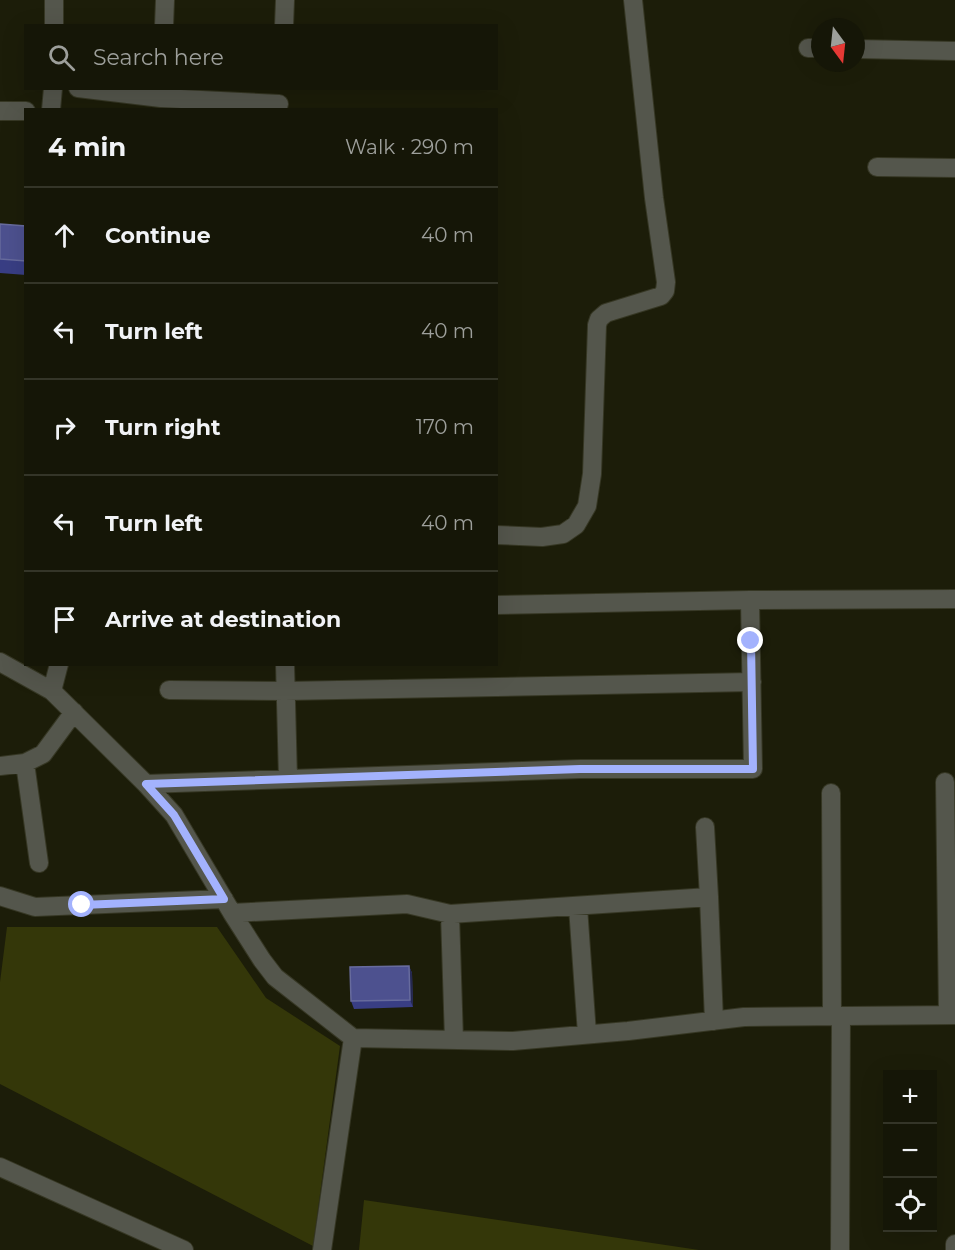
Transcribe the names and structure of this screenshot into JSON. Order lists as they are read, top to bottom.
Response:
{
  "north": "bottom",
  "page": {
    "search": "Search here",
    "heading": ["4 min", "Walk · 290 m"],
    "list": [
      ["Continue", "40 m"],
      ["Turn left", "40 m"],
      ["Turn right", "170 m"],
      ["Turn left", "40 m"],
      "Arrive at destination"
    ],
    "map_buttons": ["+", "−"]
  }
}
